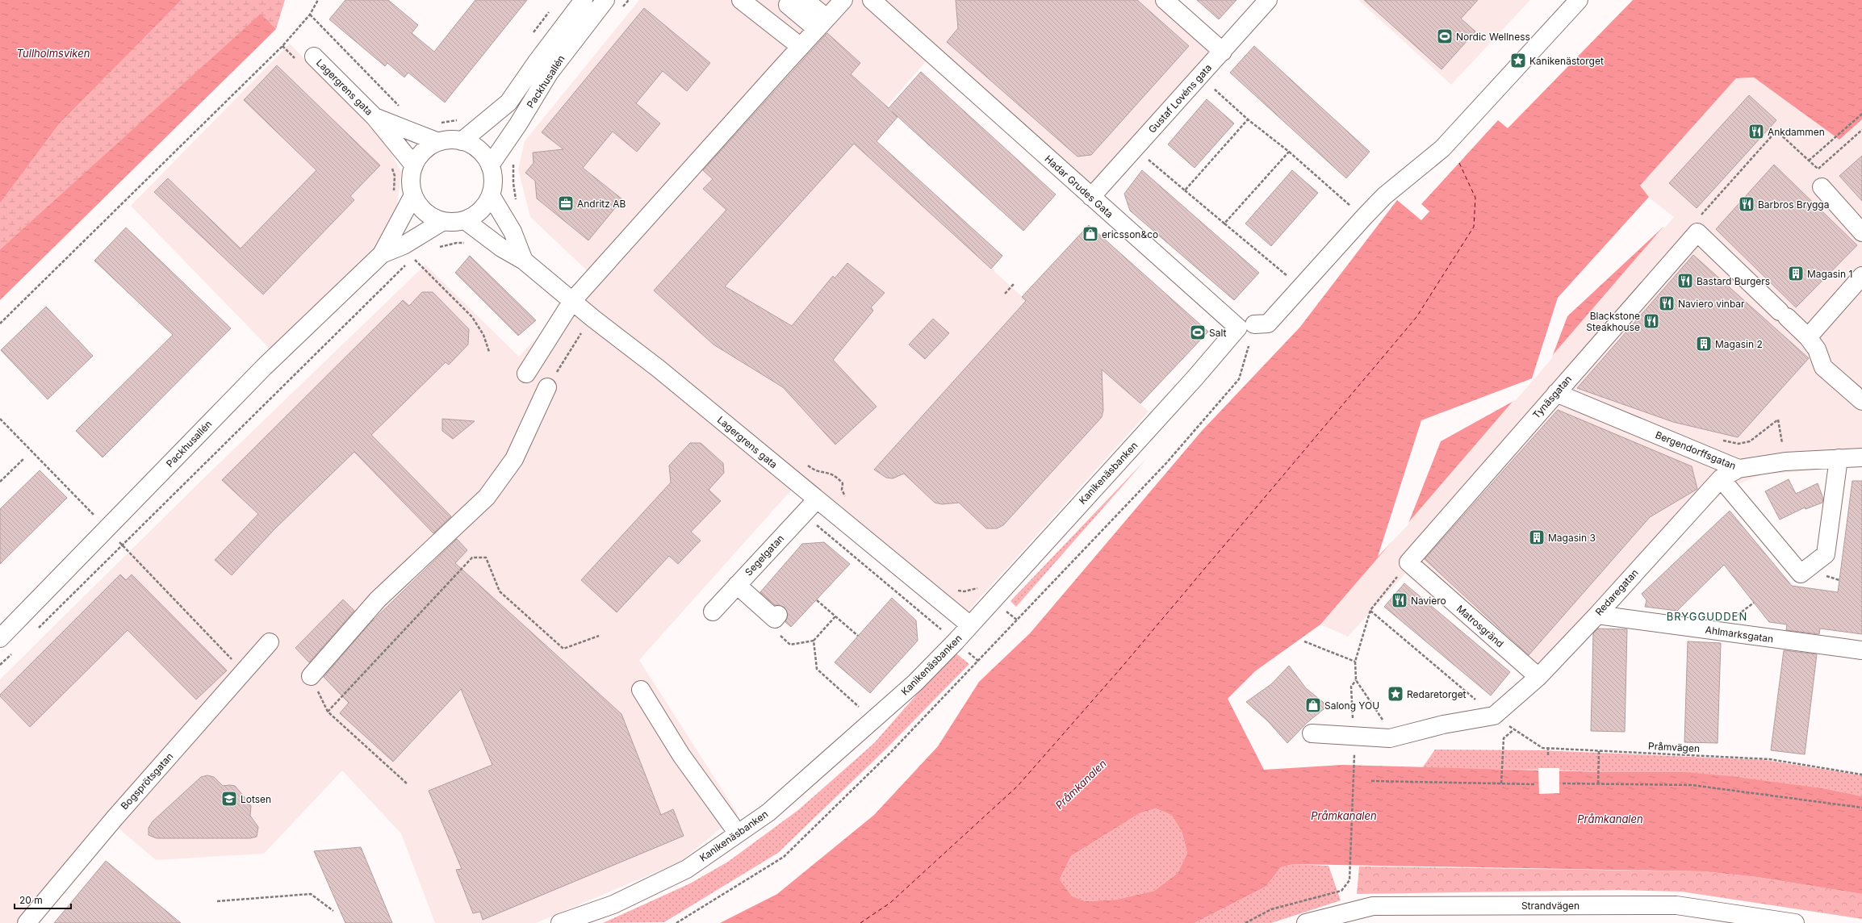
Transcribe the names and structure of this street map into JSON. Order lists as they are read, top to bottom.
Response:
{
  "streets": {
    "street": [
      "Packhusallén",
      "Lagergrens gata",
      "Gustaf Lovéns gata",
      "Hadar Grudes Gata",
      "Tynäsgatan",
      "Bergendorffsgatan",
      "Kanikenäsbanken",
      "Segelgatan",
      "Redaregatan",
      "Matrosgränd",
      "Ahlmarksgatan",
      "Bogsprötsgatan",
      "Strandvägen"
    ],
    "path": ["Pråmvägen"]
  },
  "crossings": [
    ["Packhusallén", "Lagergrens gata"],
    ["Lagergrens gata", "Kanikenäsbanken"],
    ["Lagergrens gata", "Segelgatan"],
    ["Gustaf Lovéns gata", "Hadar Grudes Gata"],
    ["Hadar Grudes Gata", "Kanikenäsbanken"],
    ["Tynäsgatan", "Bergendorffsgatan"],
    ["Tynäsgatan", "Matrosgränd"],
    ["Bergendorffsgatan", "Redaregatan"],
    ["Redaregatan", "Matrosgränd"],
    ["Redaregatan", "Ahlmarksgatan"],
    ["Redaregatan", "Pråmvägen"]
  ],
  "districts": ["BRYGGUDDEN"],
  "water": ["Tullholmsviken", "Pråmkanalen"],
  "places": {
    "sports": ["Nordic Wellness", "Salt"],
    "place": ["Kanikenästorget", "Redaretorget"],
    "restaurant": [
      "Ankdammen",
      "Barbros Brygga",
      "Bastard Burgers",
      "Naviero vinbar",
      "Blackstone Steakhouse",
      "Naviero"
    ],
    "office": ["Andritz AB"],
    "shop": ["ericsson&co", "Salong YOU"],
    "building": ["Magasin 1", "Magasin 2", "Magasin 3"],
    "school or university": ["Lotsen"]
  },
  "scale_bar": "20 m"
}
